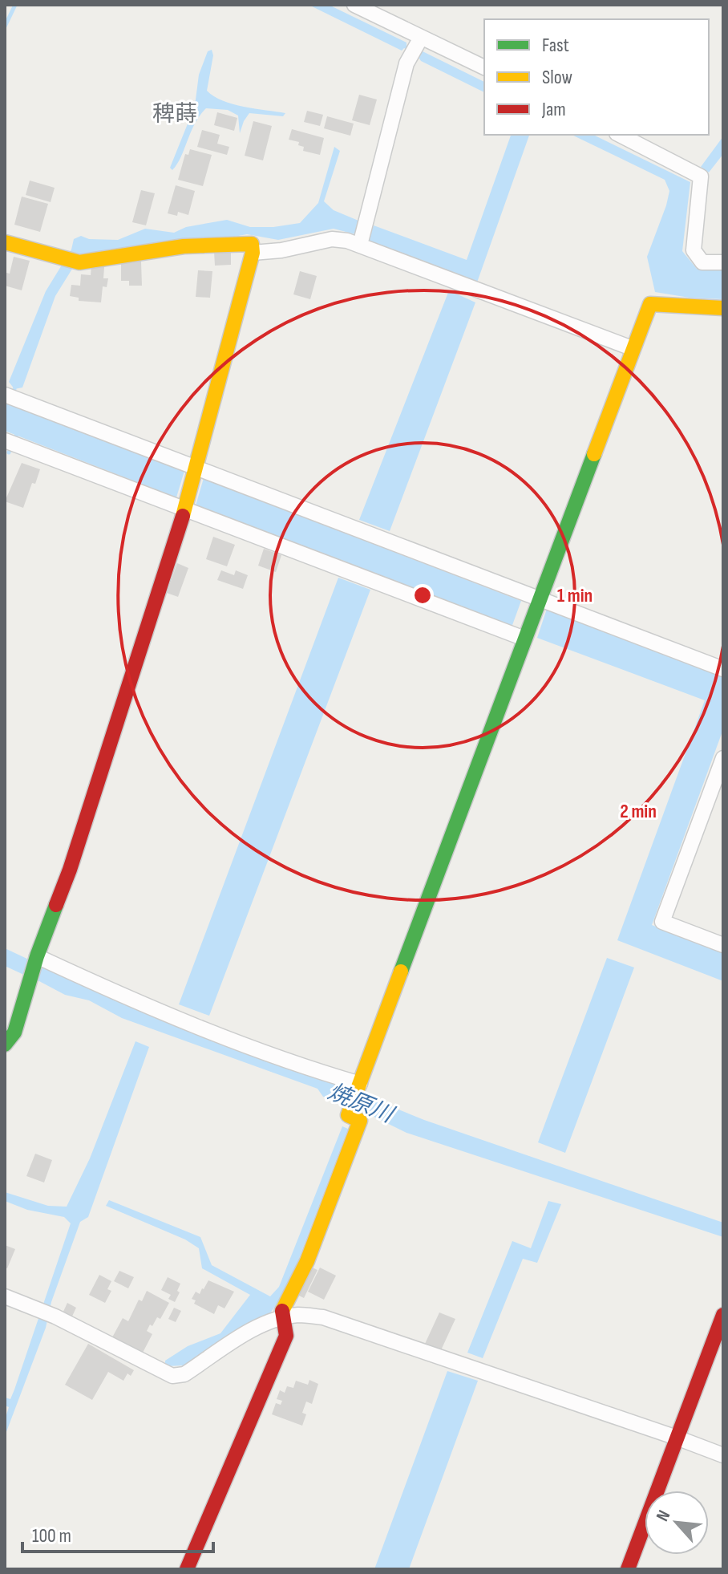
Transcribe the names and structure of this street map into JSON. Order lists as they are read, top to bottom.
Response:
{
  "districts": ["稗蒔"],
  "water": ["焼原川"],
  "legend": ["Fast", "Slow", "Jam"],
  "scale_bar": "100 m",
  "north": "top left",
  "rings": ["1 min", "2 min"]
}
